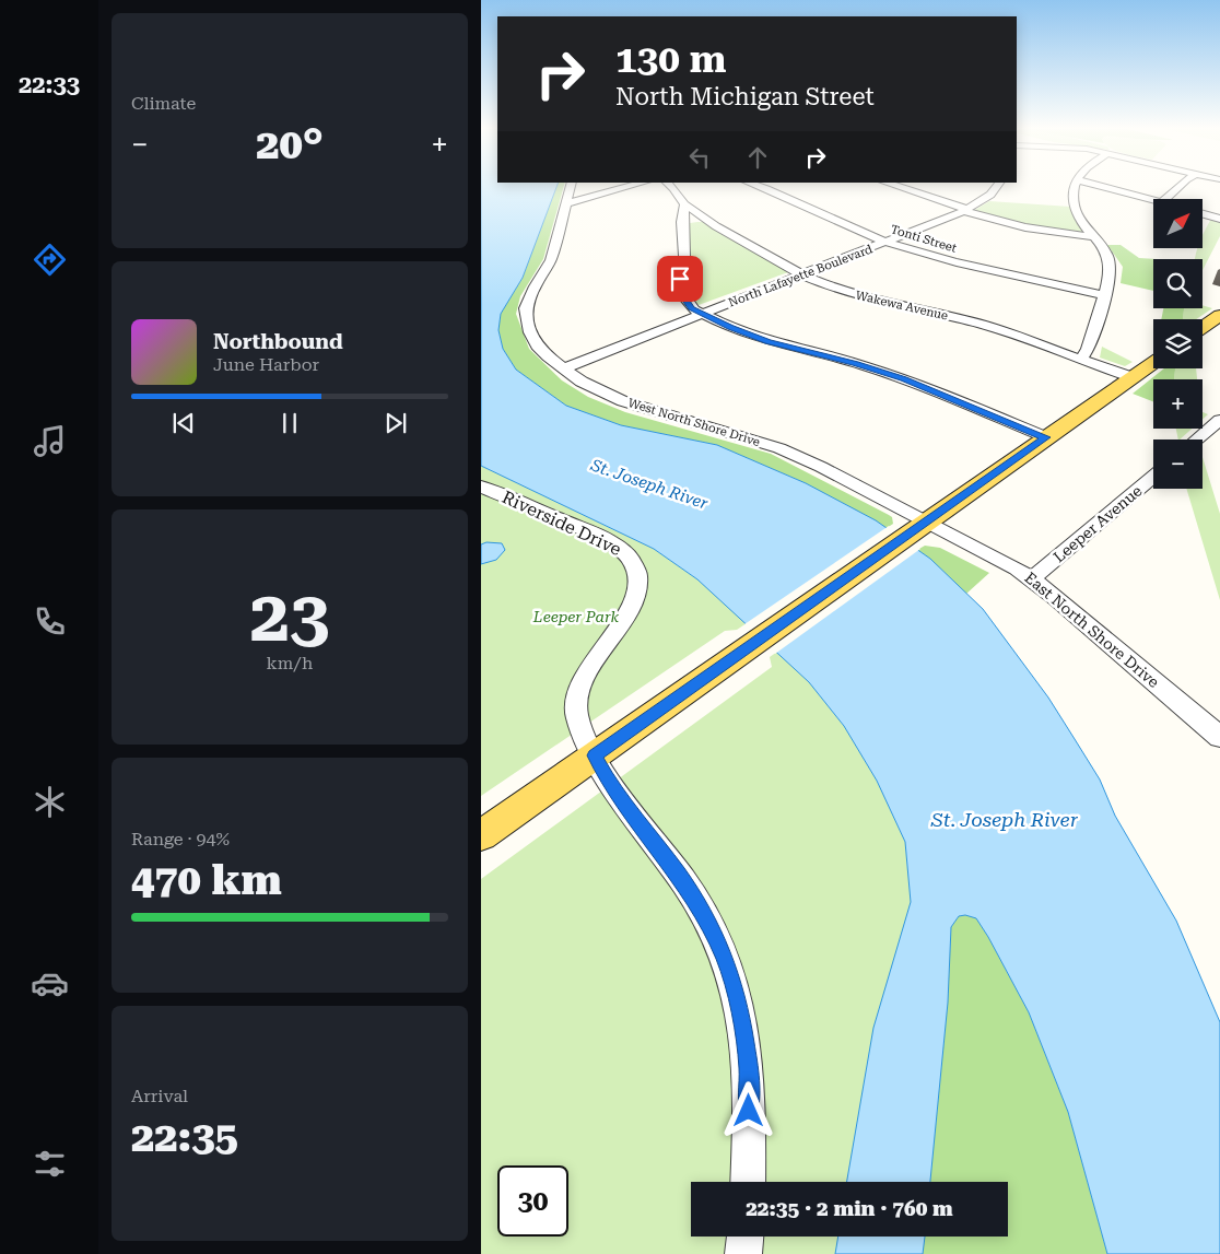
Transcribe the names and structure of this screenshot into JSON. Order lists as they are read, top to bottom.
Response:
{
  "streets": {
    "street": [
      "Tonti Street",
      "North Lafayette Boulevard",
      "Wakewa Avenue",
      "West North Shore Drive",
      "Riverside Drive",
      "Leeper Avenue",
      "East North Shore Drive"
    ]
  },
  "crossings": [
    ["Tonti Street", "North Lafayette Boulevard"],
    ["North Lafayette Boulevard", "Wakewa Avenue"],
    ["North Lafayette Boulevard", "West North Shore Drive"],
    ["West North Shore Drive", "East North Shore Drive"],
    ["Leeper Avenue", "East North Shore Drive"]
  ],
  "water": ["St. Joseph River"],
  "parks": ["Leeper Park"],
  "north": "top right",
  "page": {
    "tabs": "22:33",
    "tile": [
      "Climate",
      ["23", "km/h"],
      ["Range · 94%", "470 km"],
      ["Arrival", "22:35"]
    ],
    "turn": ["130 m", "North Michigan Street"],
    "heat": ["−", "20°", "+"],
    "map_buttons": ["+", "−"],
    "song": ["Northbound", "June Harbor"],
    "limit": "30",
    "trip": "22:35 · 2 min · 760 m"
  }
}
